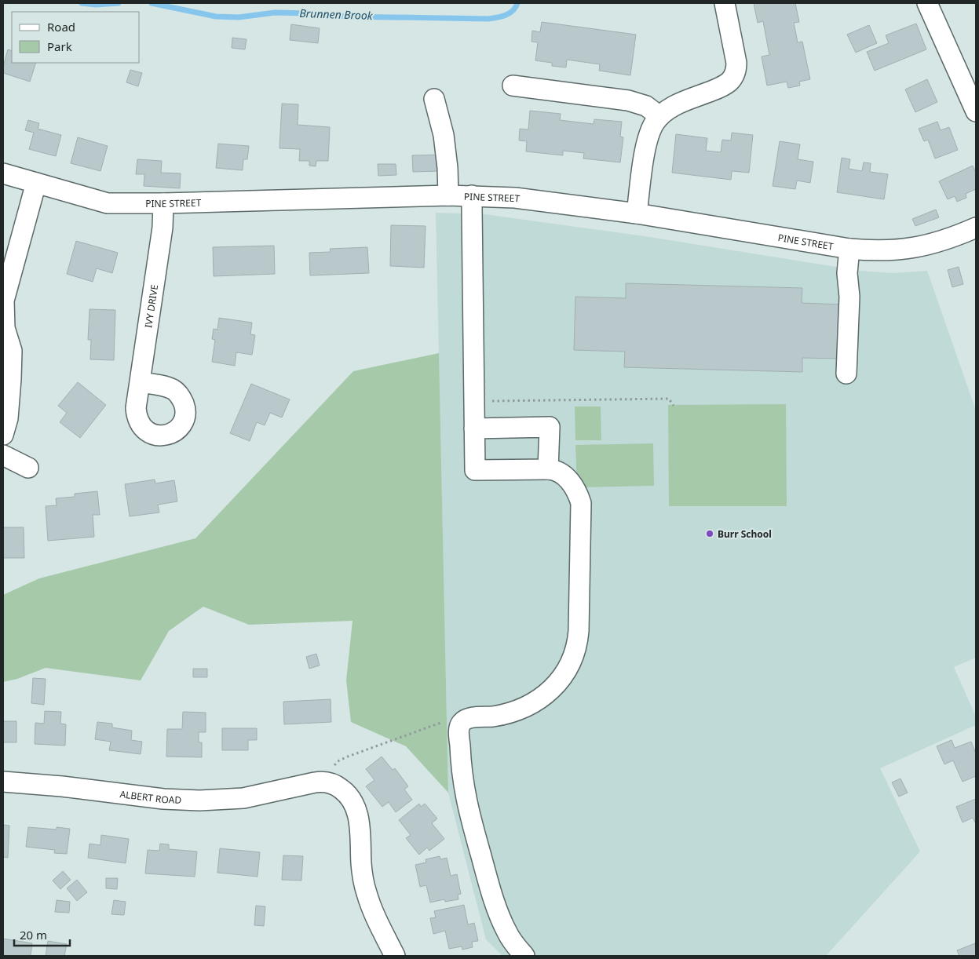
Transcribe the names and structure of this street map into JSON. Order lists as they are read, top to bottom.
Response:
{
  "streets": {
    "street": ["PINE STREET", "IVY DRIVE", "ALBERT ROAD"]
  },
  "crossings": [
    ["PINE STREET", "IVY DRIVE"]
  ],
  "water": ["Brunnen Brook"],
  "places": ["Burr School"],
  "legend": ["Road", "Park"],
  "scale_bar": "20 m"
}
